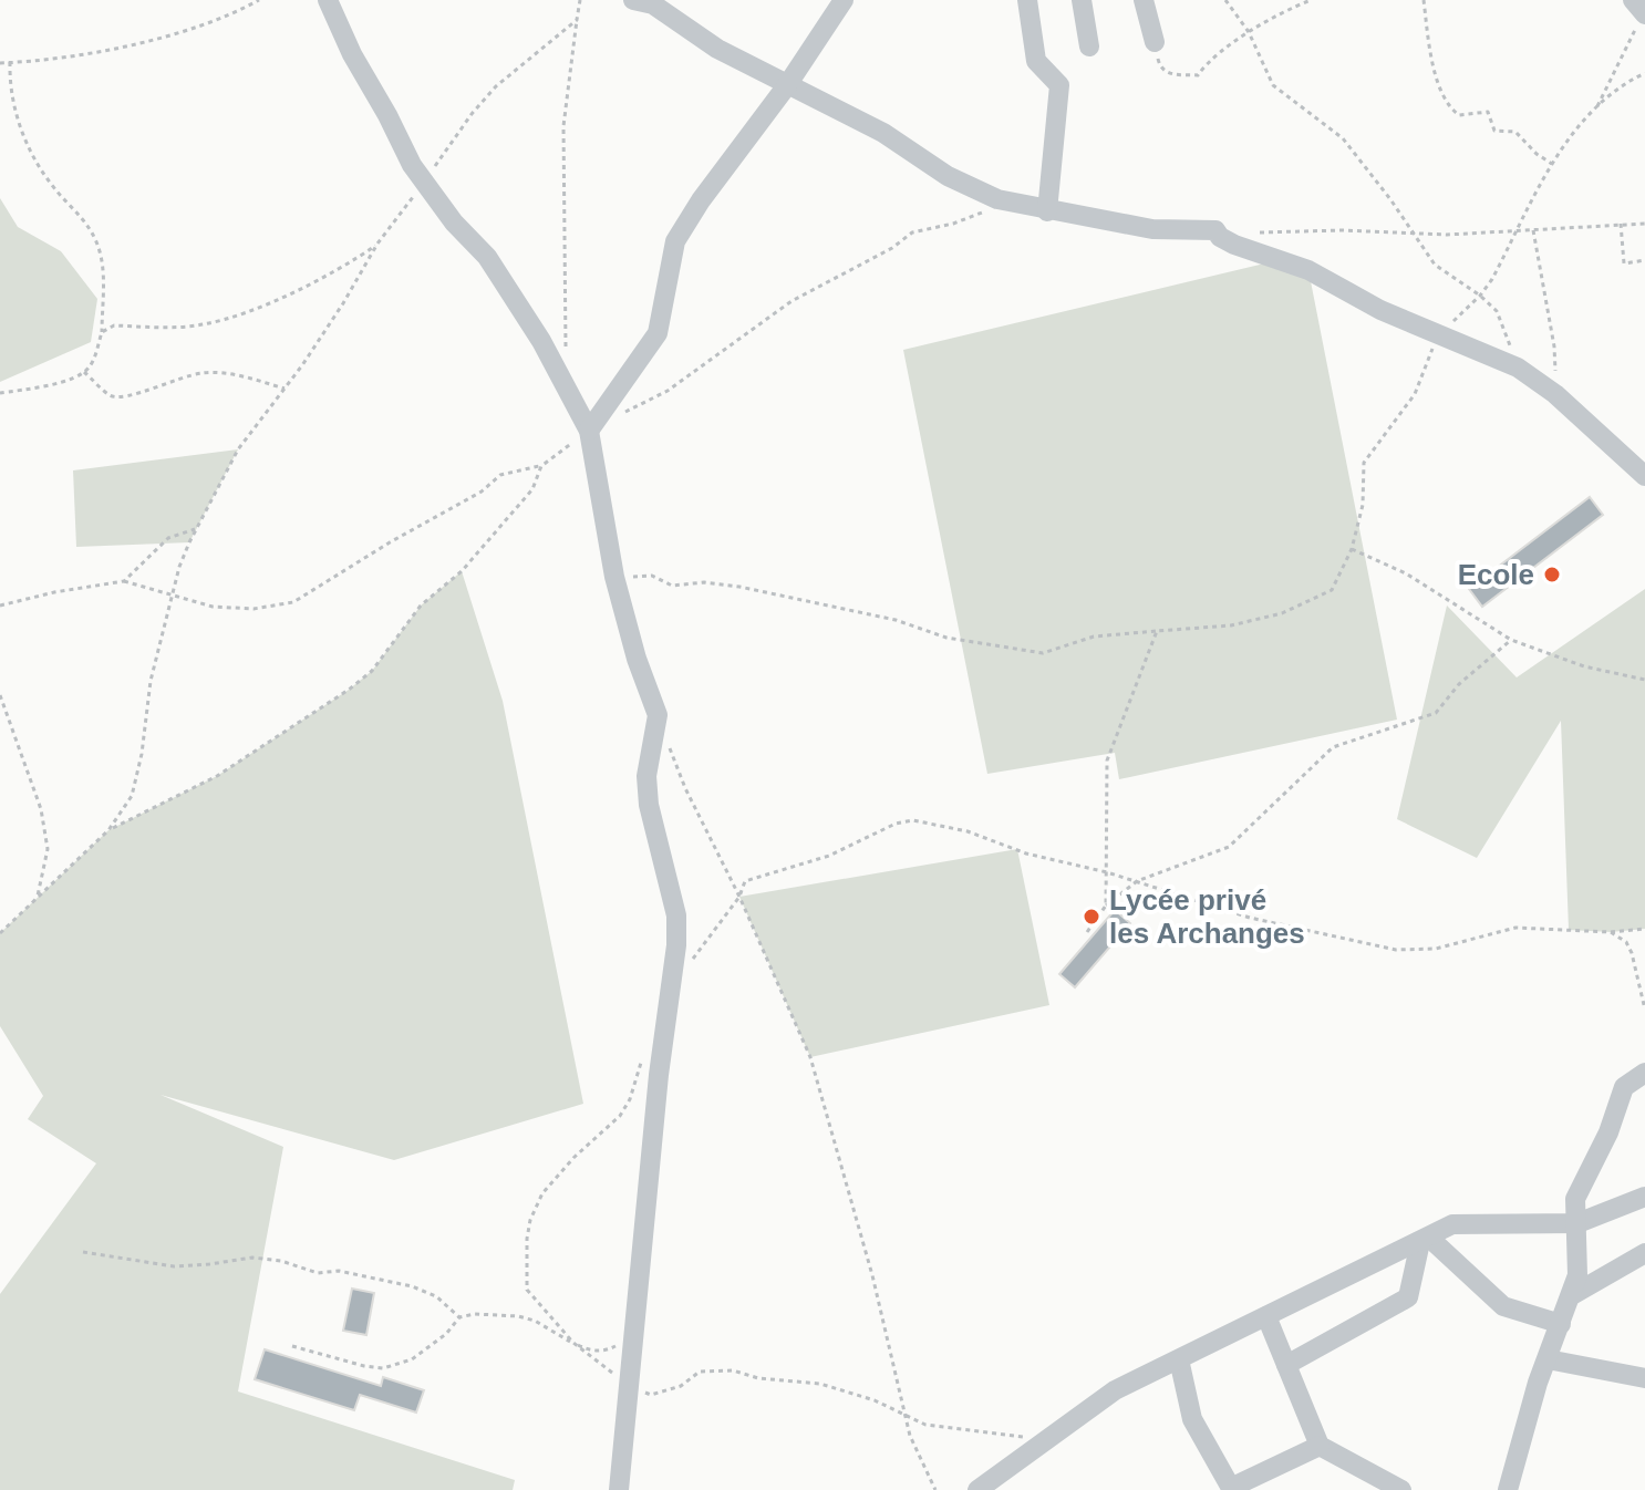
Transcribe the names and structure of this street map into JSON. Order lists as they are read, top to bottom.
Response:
{
  "places": ["Ecole", "Lycée privé les Archanges"]
}
